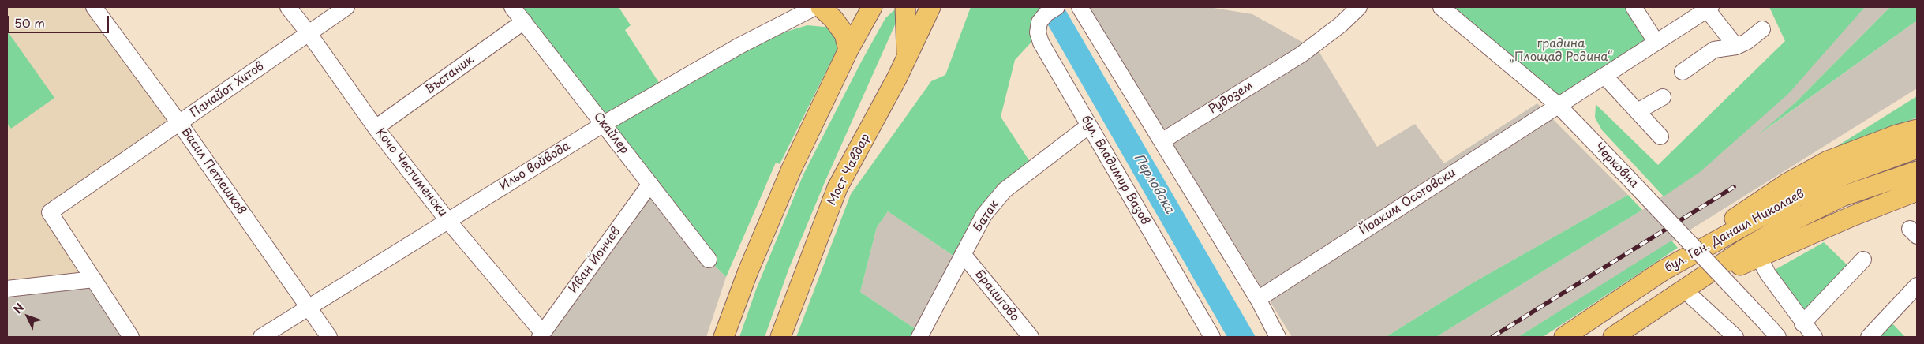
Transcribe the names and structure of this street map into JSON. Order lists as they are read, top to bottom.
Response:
{
  "streets": {
    "main road": ["Мост Чавдар", "бул. Ген. Данаил Николаев"],
    "street": [
      "Въстаник",
      "Панайот Хитов",
      "Рудозем",
      "Скайлер",
      "Черковна",
      "Ильо войвода",
      "бул. Владимир Вазов",
      "Васил Петлешков",
      "Кочо Честименски",
      "Йоаким Осоговски",
      "Батак",
      "Иван Йончев",
      "Брацигово"
    ]
  },
  "crossings": [
    ["Въстаник", "Скайлер"],
    ["Въстаник", "Кочо Честименски"],
    ["Панайот Хитов", "Васил Петлешков"],
    ["Панайот Хитов", "Кочо Честименски"],
    ["Скайлер", "Ильо войвода"],
    ["Скайлер", "Иван Йончев"],
    ["Черковна", "Йоаким Осоговски"],
    ["Ильо войвода", "Васил Петлешков"],
    ["Ильо войвода", "Кочо Честименски"],
    ["бул. Владимир Вазов", "Батак"],
    ["Кочо Честименски", "Иван Йончев"],
    ["Батак", "Брацигово"]
  ],
  "water": ["Перловска"],
  "parks": ["градина „Площад Родина“"],
  "scale_bar": "50 m",
  "north": "top left"
}
